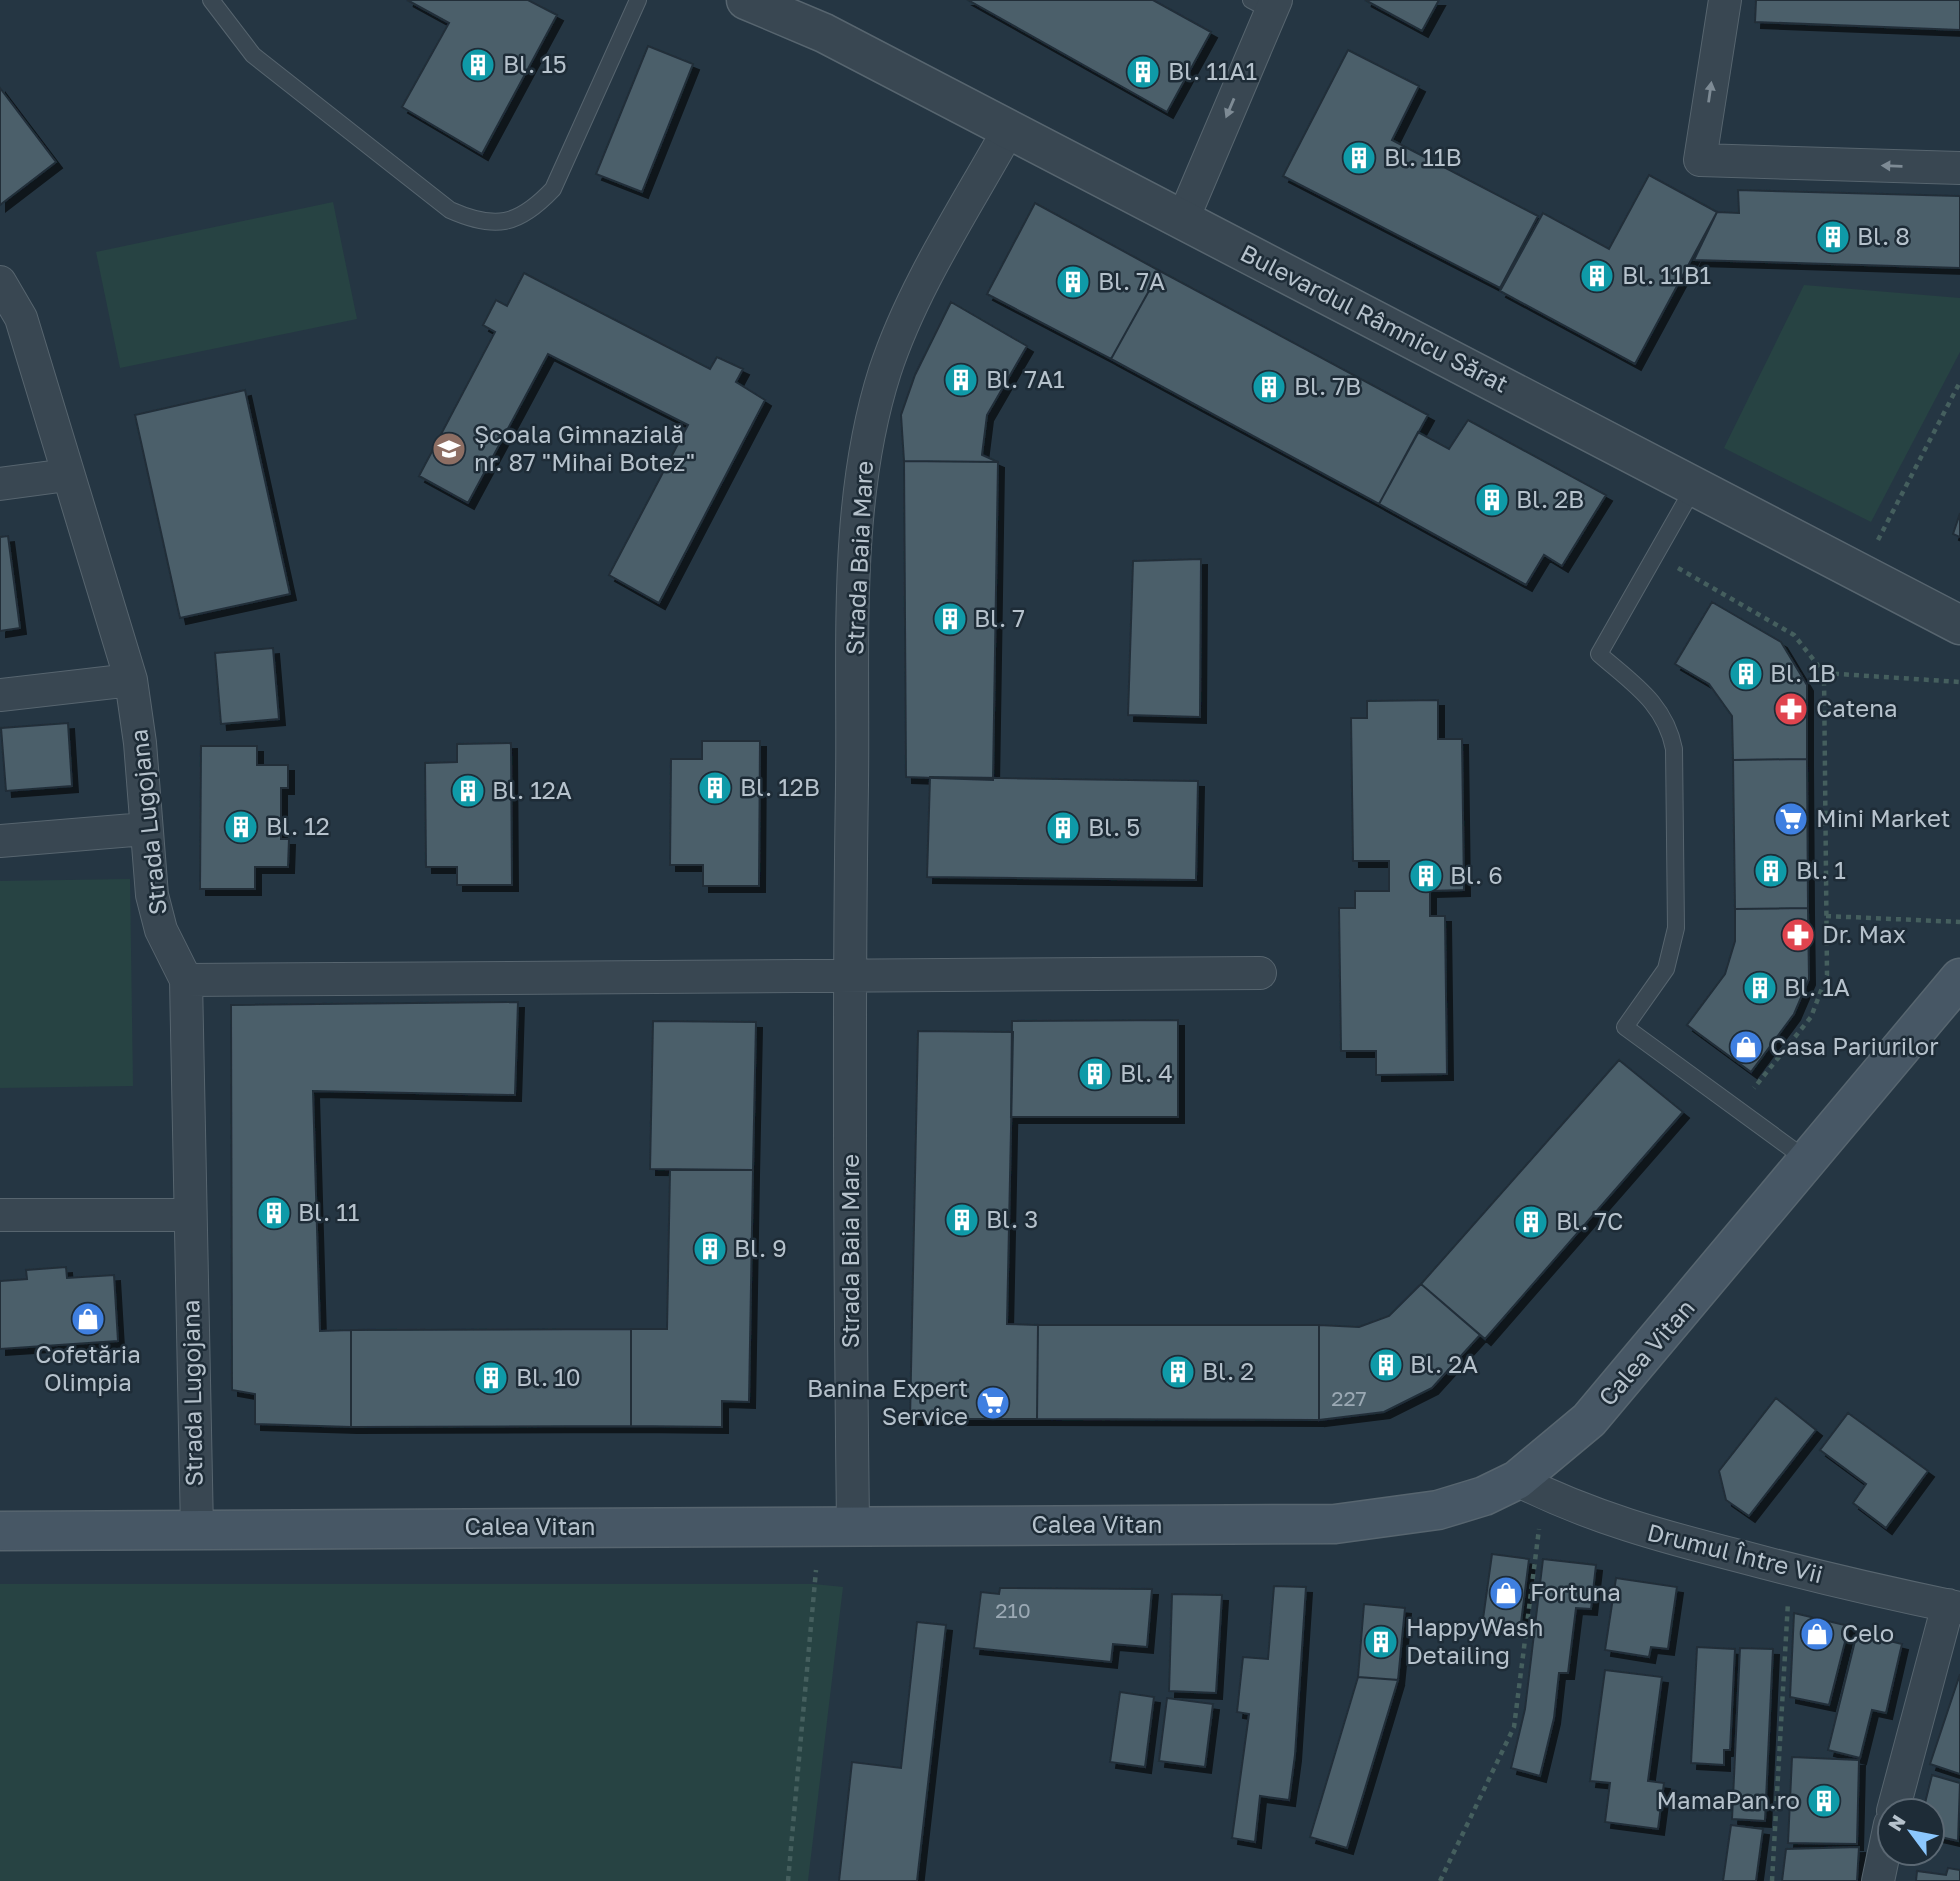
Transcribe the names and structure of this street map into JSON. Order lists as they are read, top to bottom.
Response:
{
  "streets": {
    "main road": ["Calea Vitan"],
    "street": [
      "Bulevardul Râmnicu Sărat",
      "Strada Baia Mare",
      "Strada Lugojana",
      "Drumul Între Vii"
    ]
  },
  "crossings": [
    ["Bulevardul Râmnicu Sărat", "Strada Baia Mare"],
    ["Strada Baia Mare", "Calea Vitan"],
    ["Strada Lugojana", "Calea Vitan"],
    ["Calea Vitan", "Drumul Între Vii"]
  ],
  "places": {
    "building": [
      "Bl. 15",
      "Bl. 11A1",
      "Bl. 11B",
      "Bl. 8",
      "Bl. 11B1",
      "Bl. 7A",
      "Bl. 7A1",
      "Bl. 7B",
      "Bl. 2B",
      "Bl. 7",
      "Bl. 1B",
      "Bl. 12B",
      "Bl. 12A",
      "Bl. 12",
      "Bl. 5",
      "Bl. 1",
      "Bl. 6",
      "Bl. 1A",
      "Bl. 4",
      "Bl. 11",
      "Bl. 3",
      "Bl. 7C",
      "Bl. 9",
      "Bl. 2A",
      "Bl. 2",
      "Bl. 10",
      "HappyWash Detailing",
      "MamaPan.ro"
    ],
    "school or university": ["Școala Gimnazială nr. 87 \"Mihai Botez\""],
    "pharmacy": ["Catena", "Dr. Max"],
    "supermarket": ["Mini Market", "Banina Expert Service"],
    "shop": [
      "Casa Pariurilor",
      "Cofetăria Olimpia",
      "Fortuna",
      "Celo"
    ]
  },
  "house_numbers": ["227", "210"],
  "north": "top left"
}
